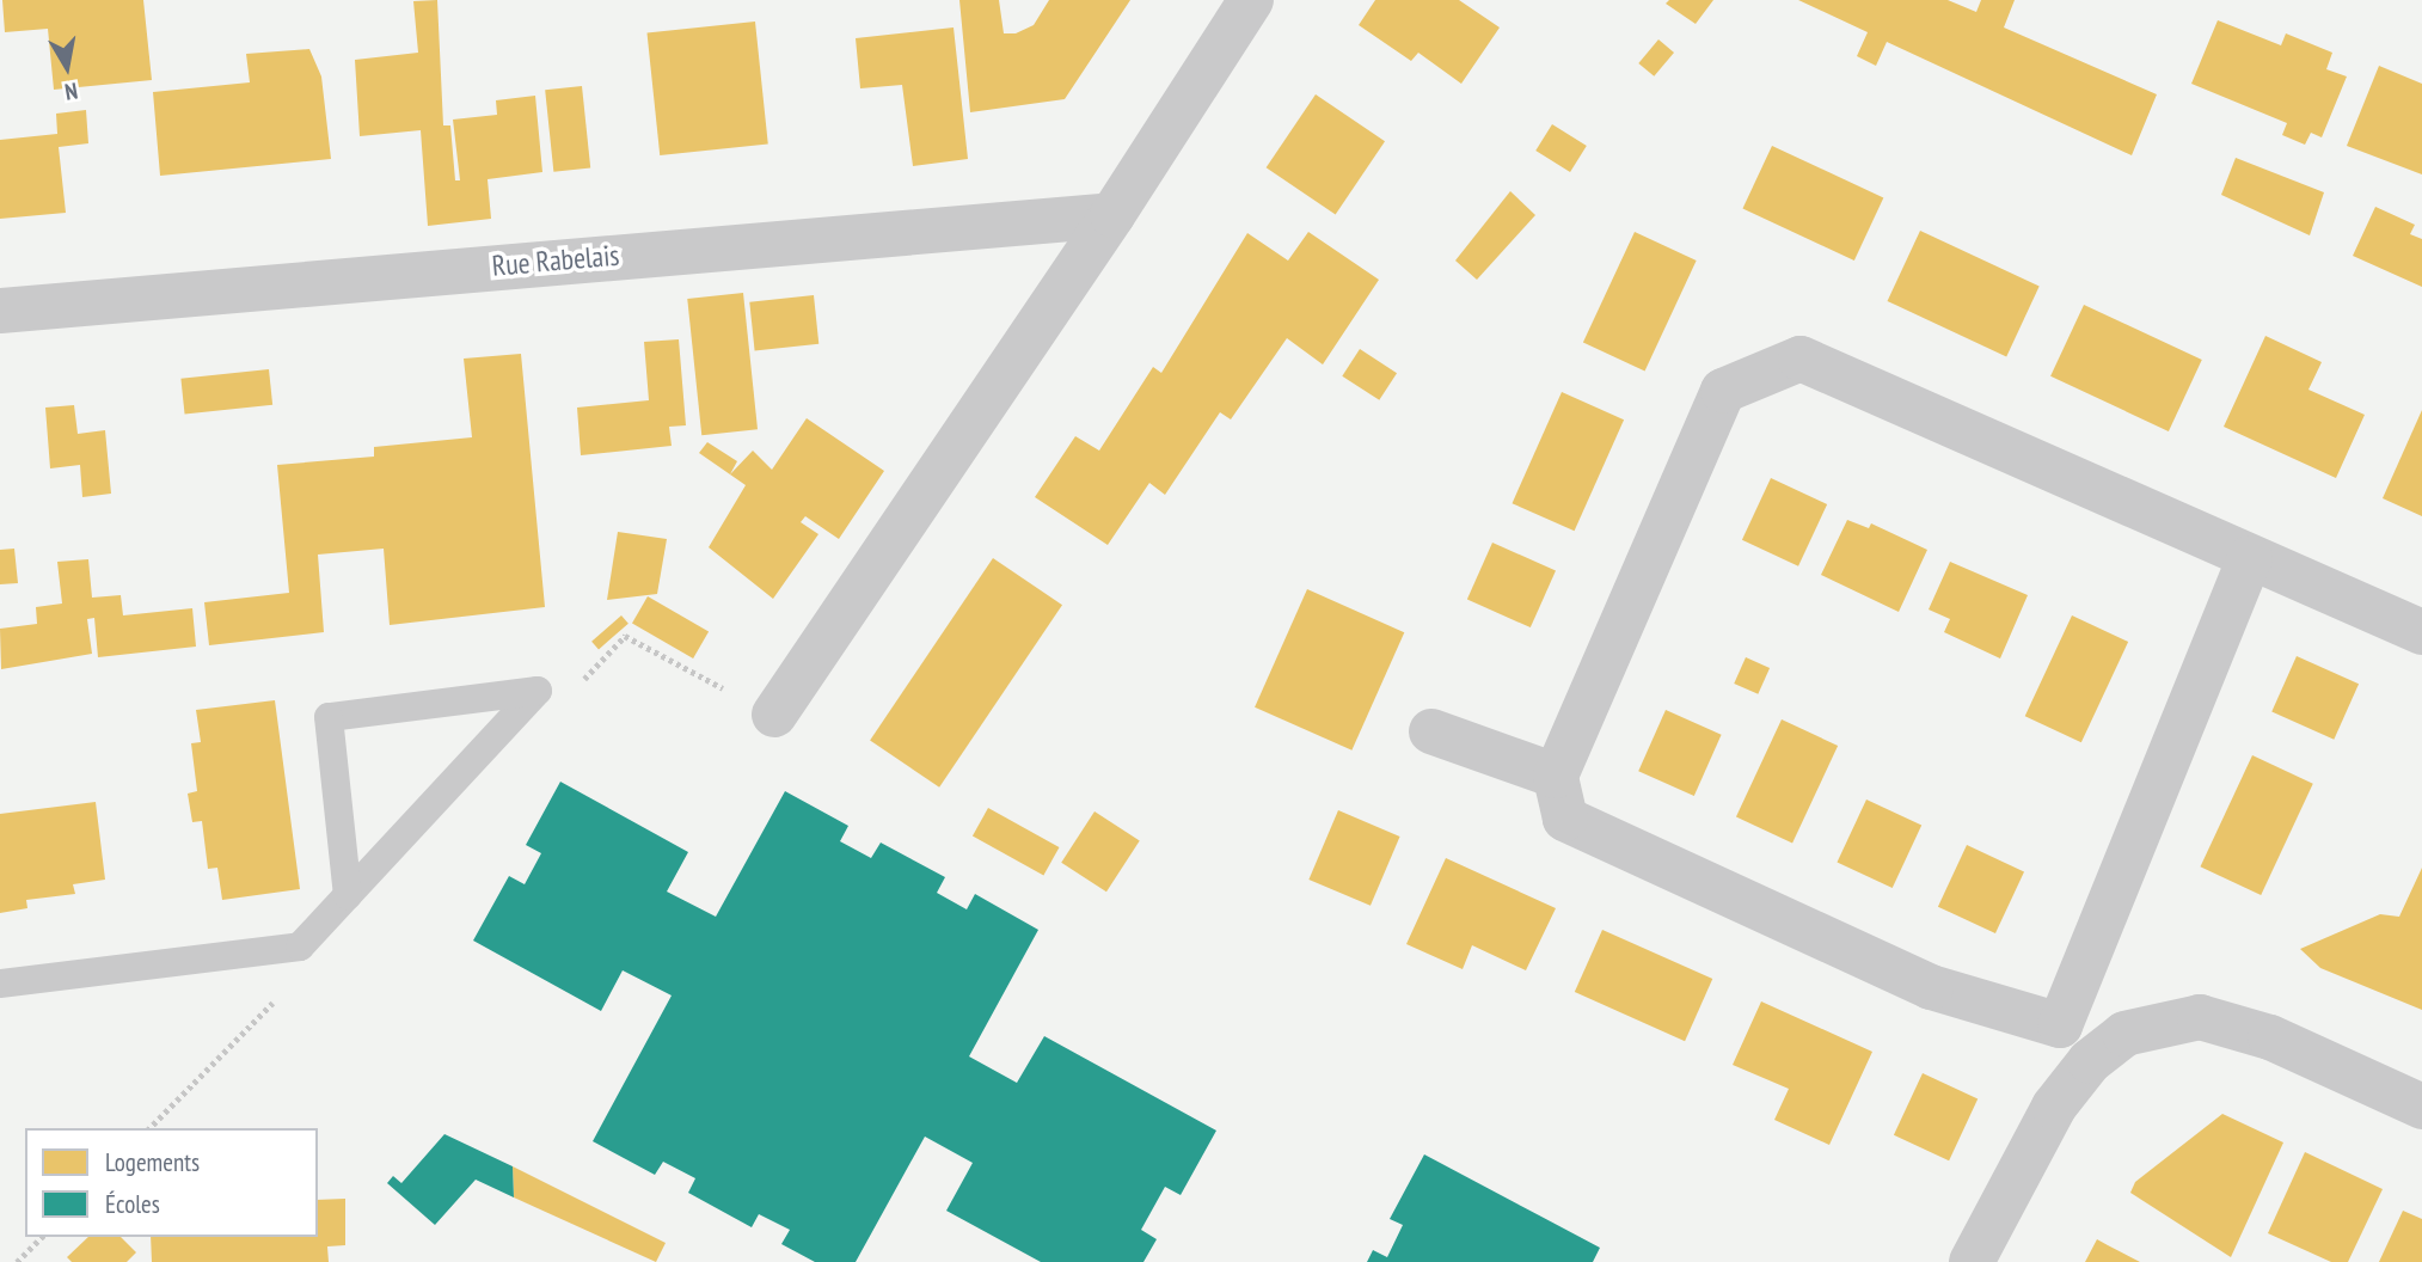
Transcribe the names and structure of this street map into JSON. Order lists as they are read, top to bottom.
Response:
{
  "streets": {
    "street": ["Rue Rabelais"]
  },
  "legend": ["Logements", "Écoles"],
  "north": "bottom"
}
